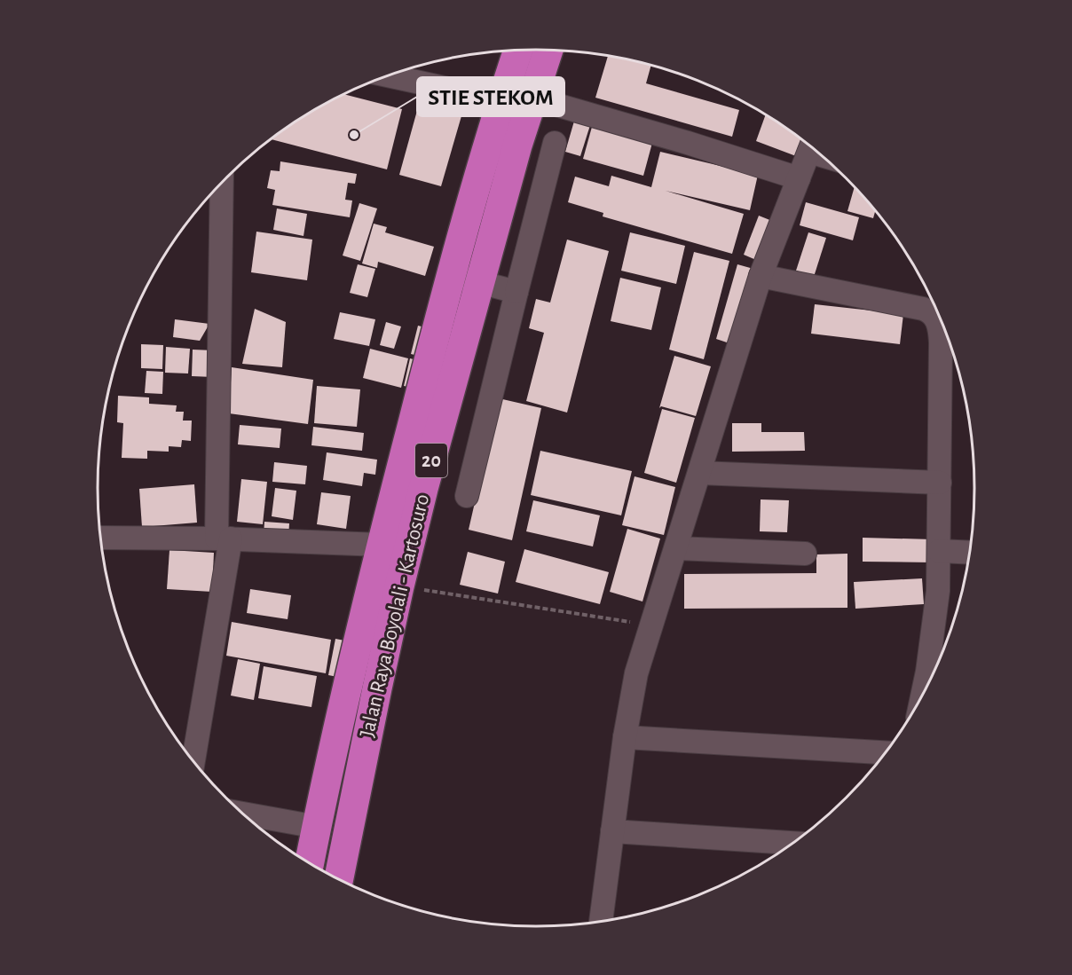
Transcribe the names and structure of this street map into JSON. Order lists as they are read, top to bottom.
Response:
{
  "streets": {
    "highway": ["20", "Jalan Raya Boyolali - Kartosuro"]
  },
  "places": ["STIE STEKOM"]
}
